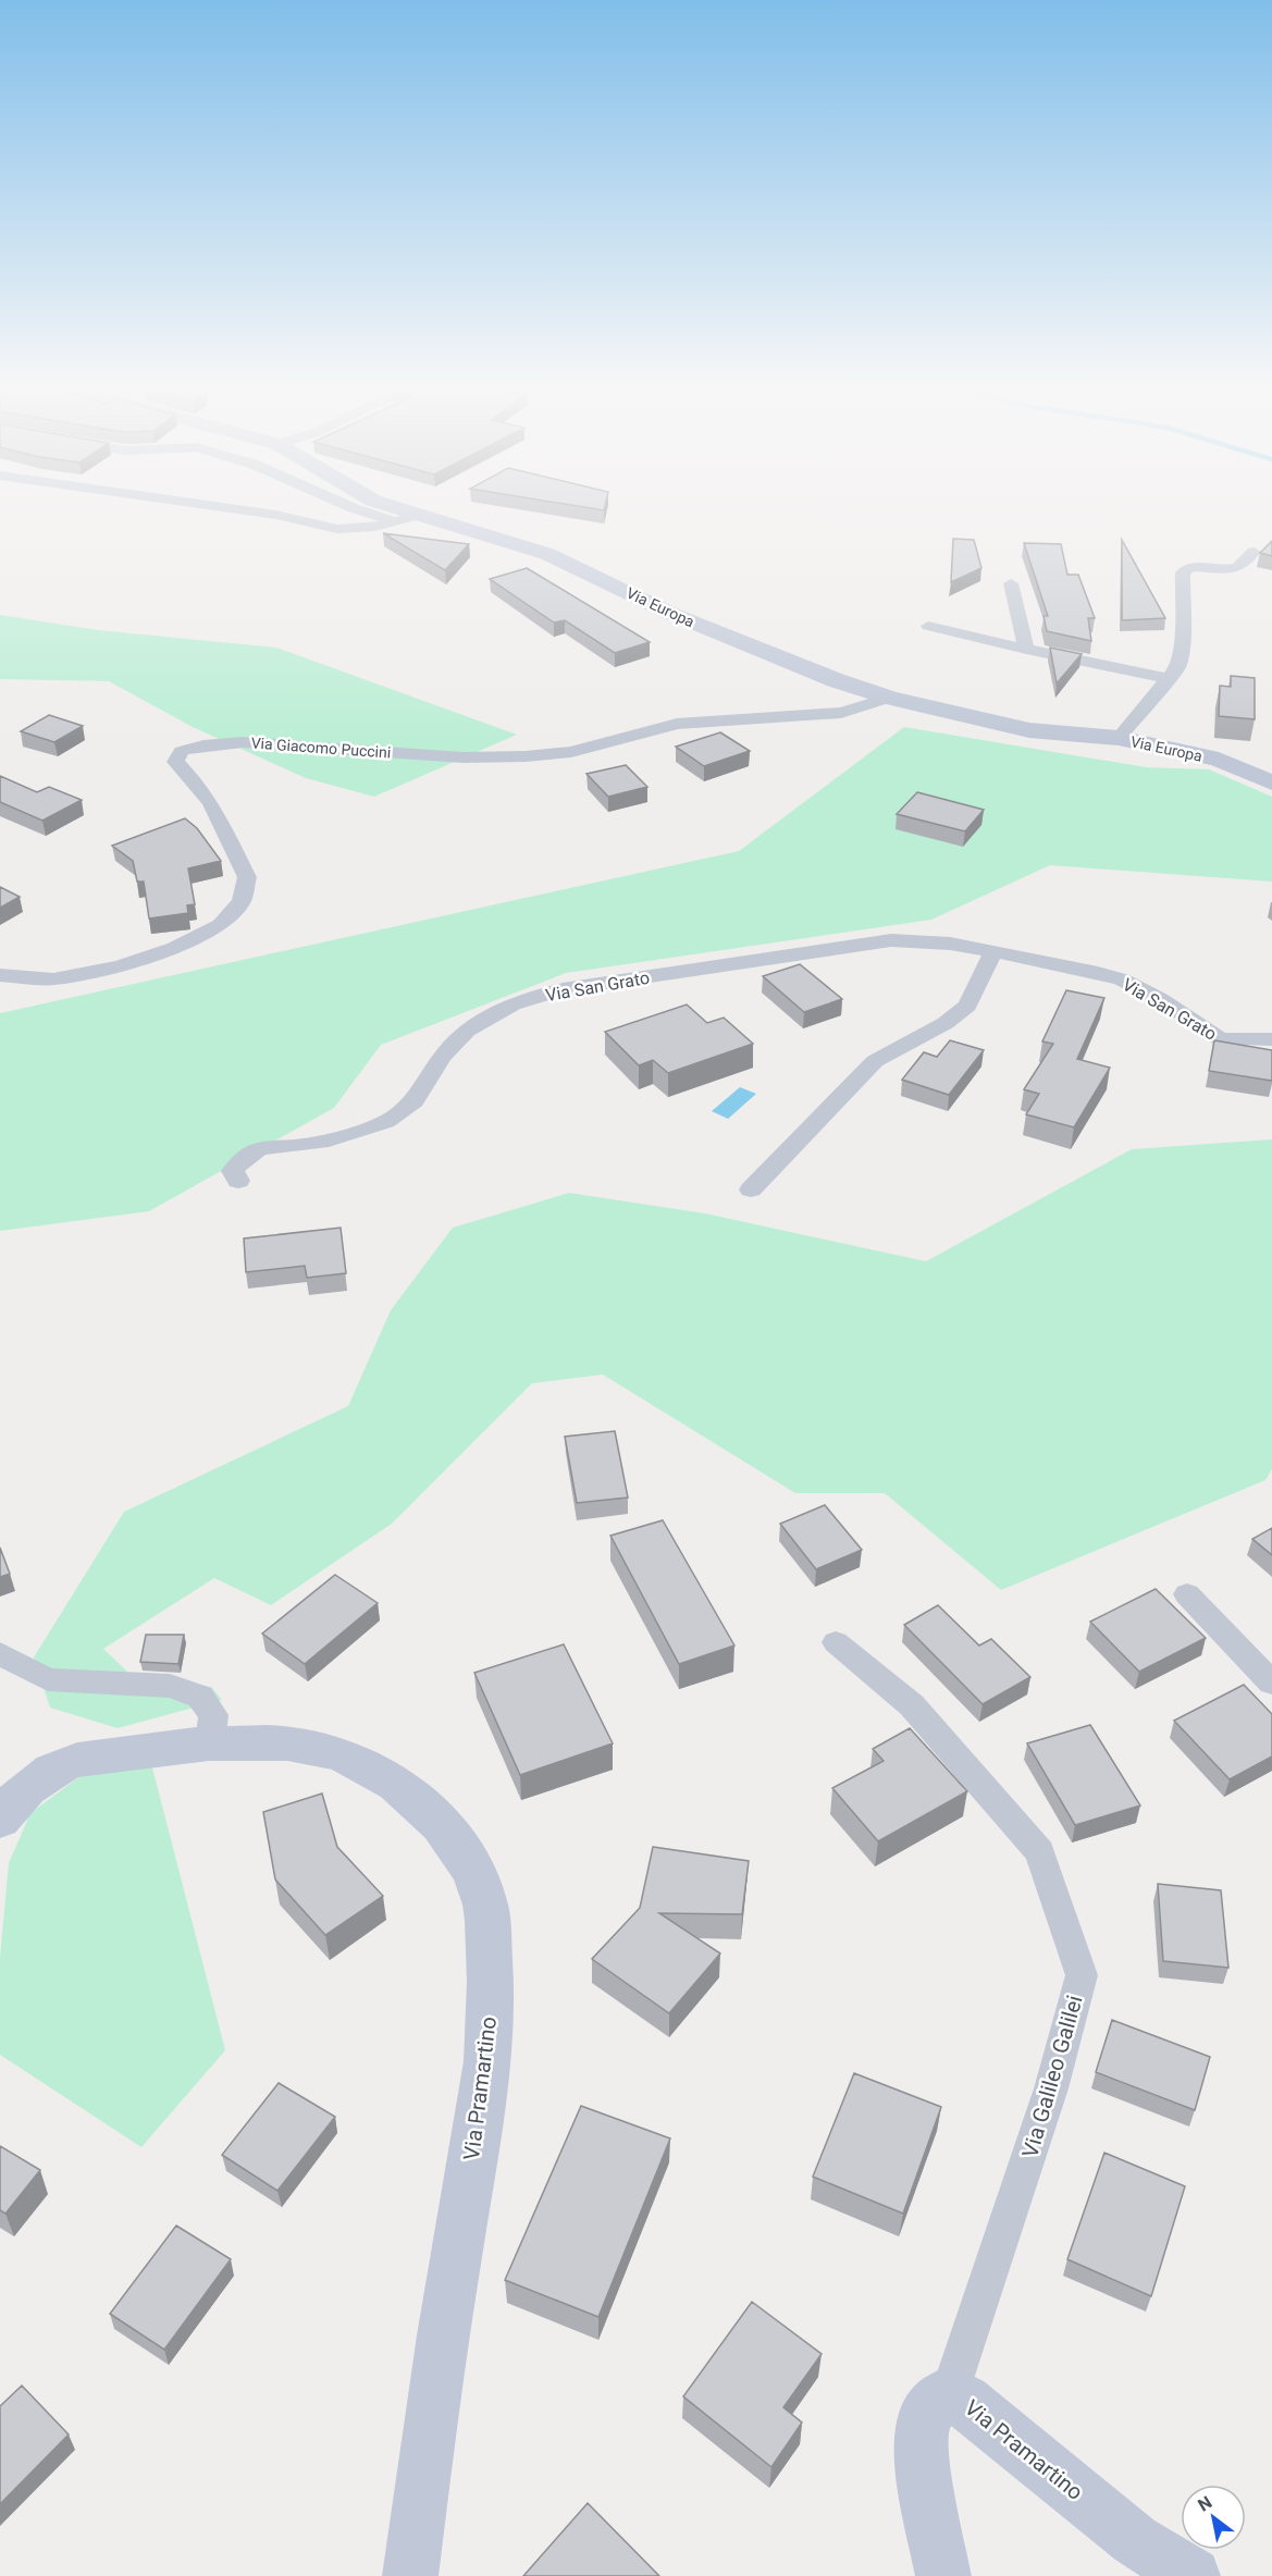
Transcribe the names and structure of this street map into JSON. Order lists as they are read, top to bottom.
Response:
{
  "streets": {
    "street": [
      "Via Europa",
      "Via Giacomo Puccini",
      "Via San Grato",
      "Via Galileo Galilei",
      "Via Pramartino"
    ]
  },
  "crossings": [
    ["Via Europa", "Via Giacomo Puccini"],
    ["Via Galileo Galilei", "Via Pramartino"]
  ],
  "north": "top left"
}
